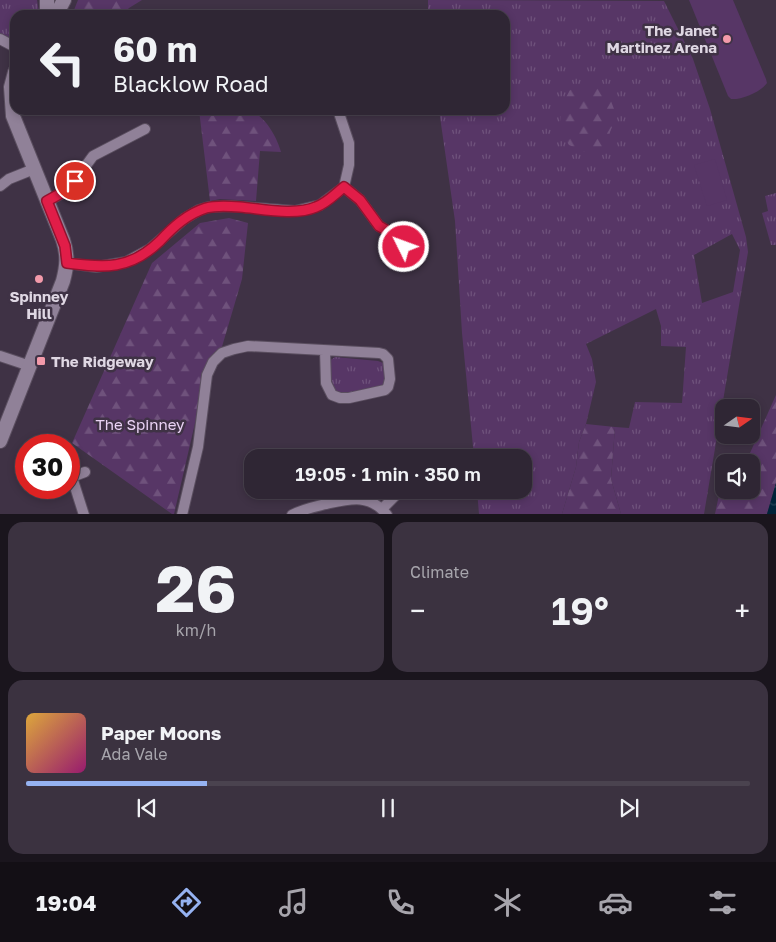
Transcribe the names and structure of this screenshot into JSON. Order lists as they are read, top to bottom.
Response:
{
  "parks": ["The Spinney"],
  "places": {
    "other": ["The Janet Martinez Arena", "Spinney Hill"],
    "transit": ["The Ridgeway"]
  },
  "north": "right",
  "page": {
    "turn": ["60 m", "Blacklow Road"],
    "limit": "30",
    "trip": "19:05 · 1 min · 350 m",
    "tile": [
      ["26", "km/h"],
      "Climate"
    ],
    "heat": ["−", "19°", "+"],
    "song": ["Paper Moons", "Ada Vale"],
    "tabs": "19:04"
  }
}
